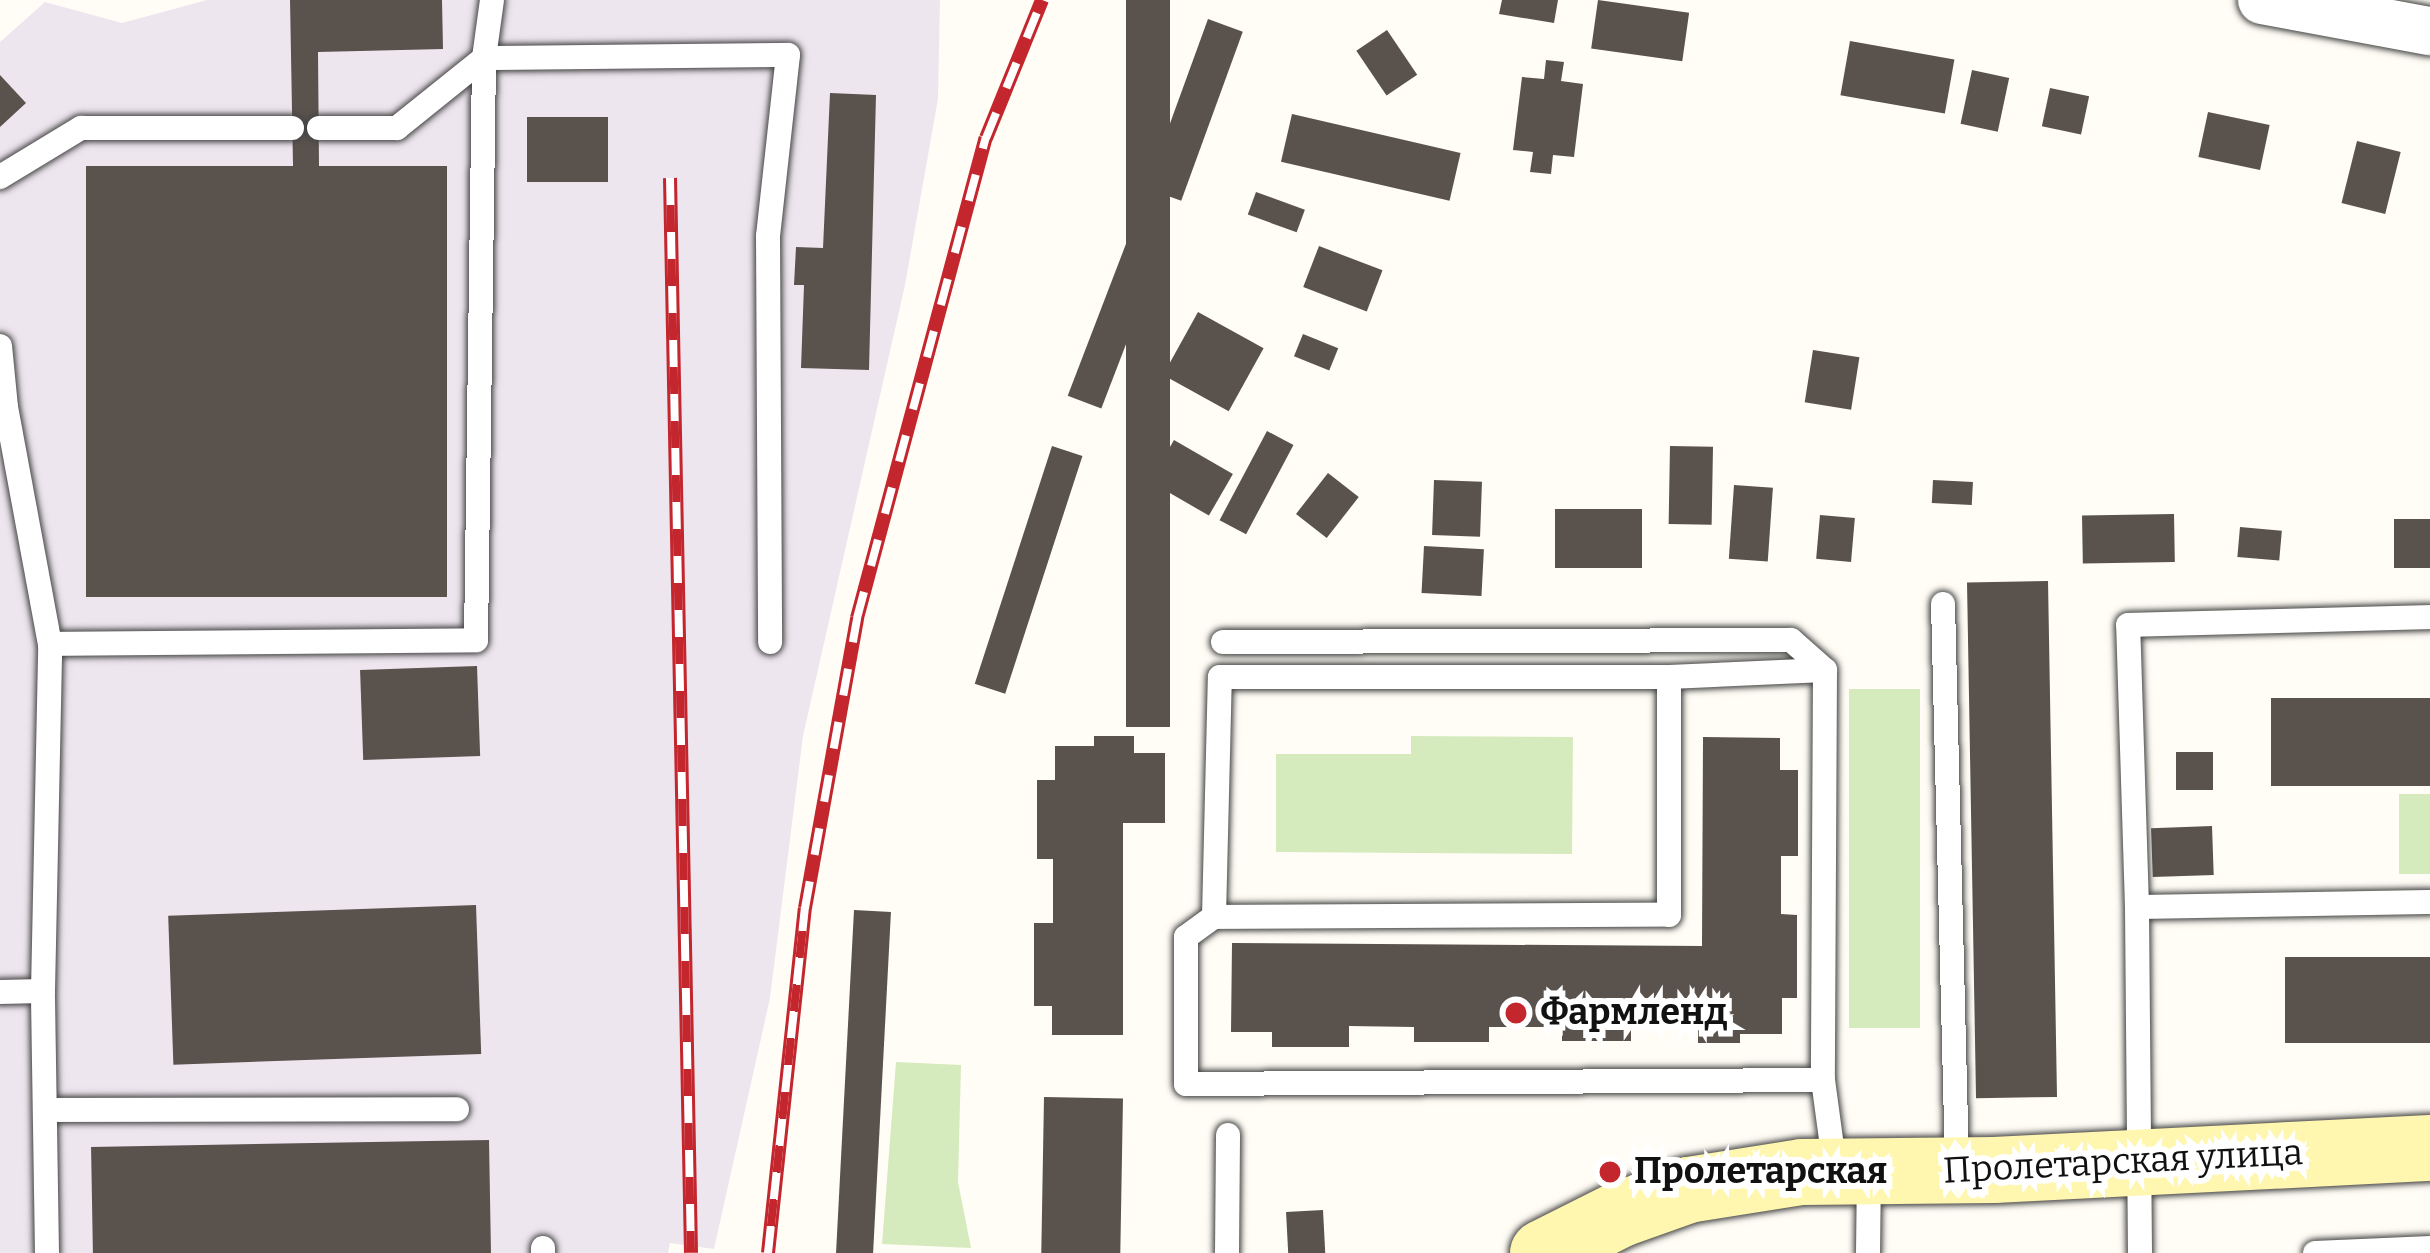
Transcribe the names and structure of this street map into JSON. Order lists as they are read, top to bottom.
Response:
{
  "streets": {
    "street": ["Пролетарская улица"]
  },
  "places": ["Фармленд", "Пролетарская"]
}
